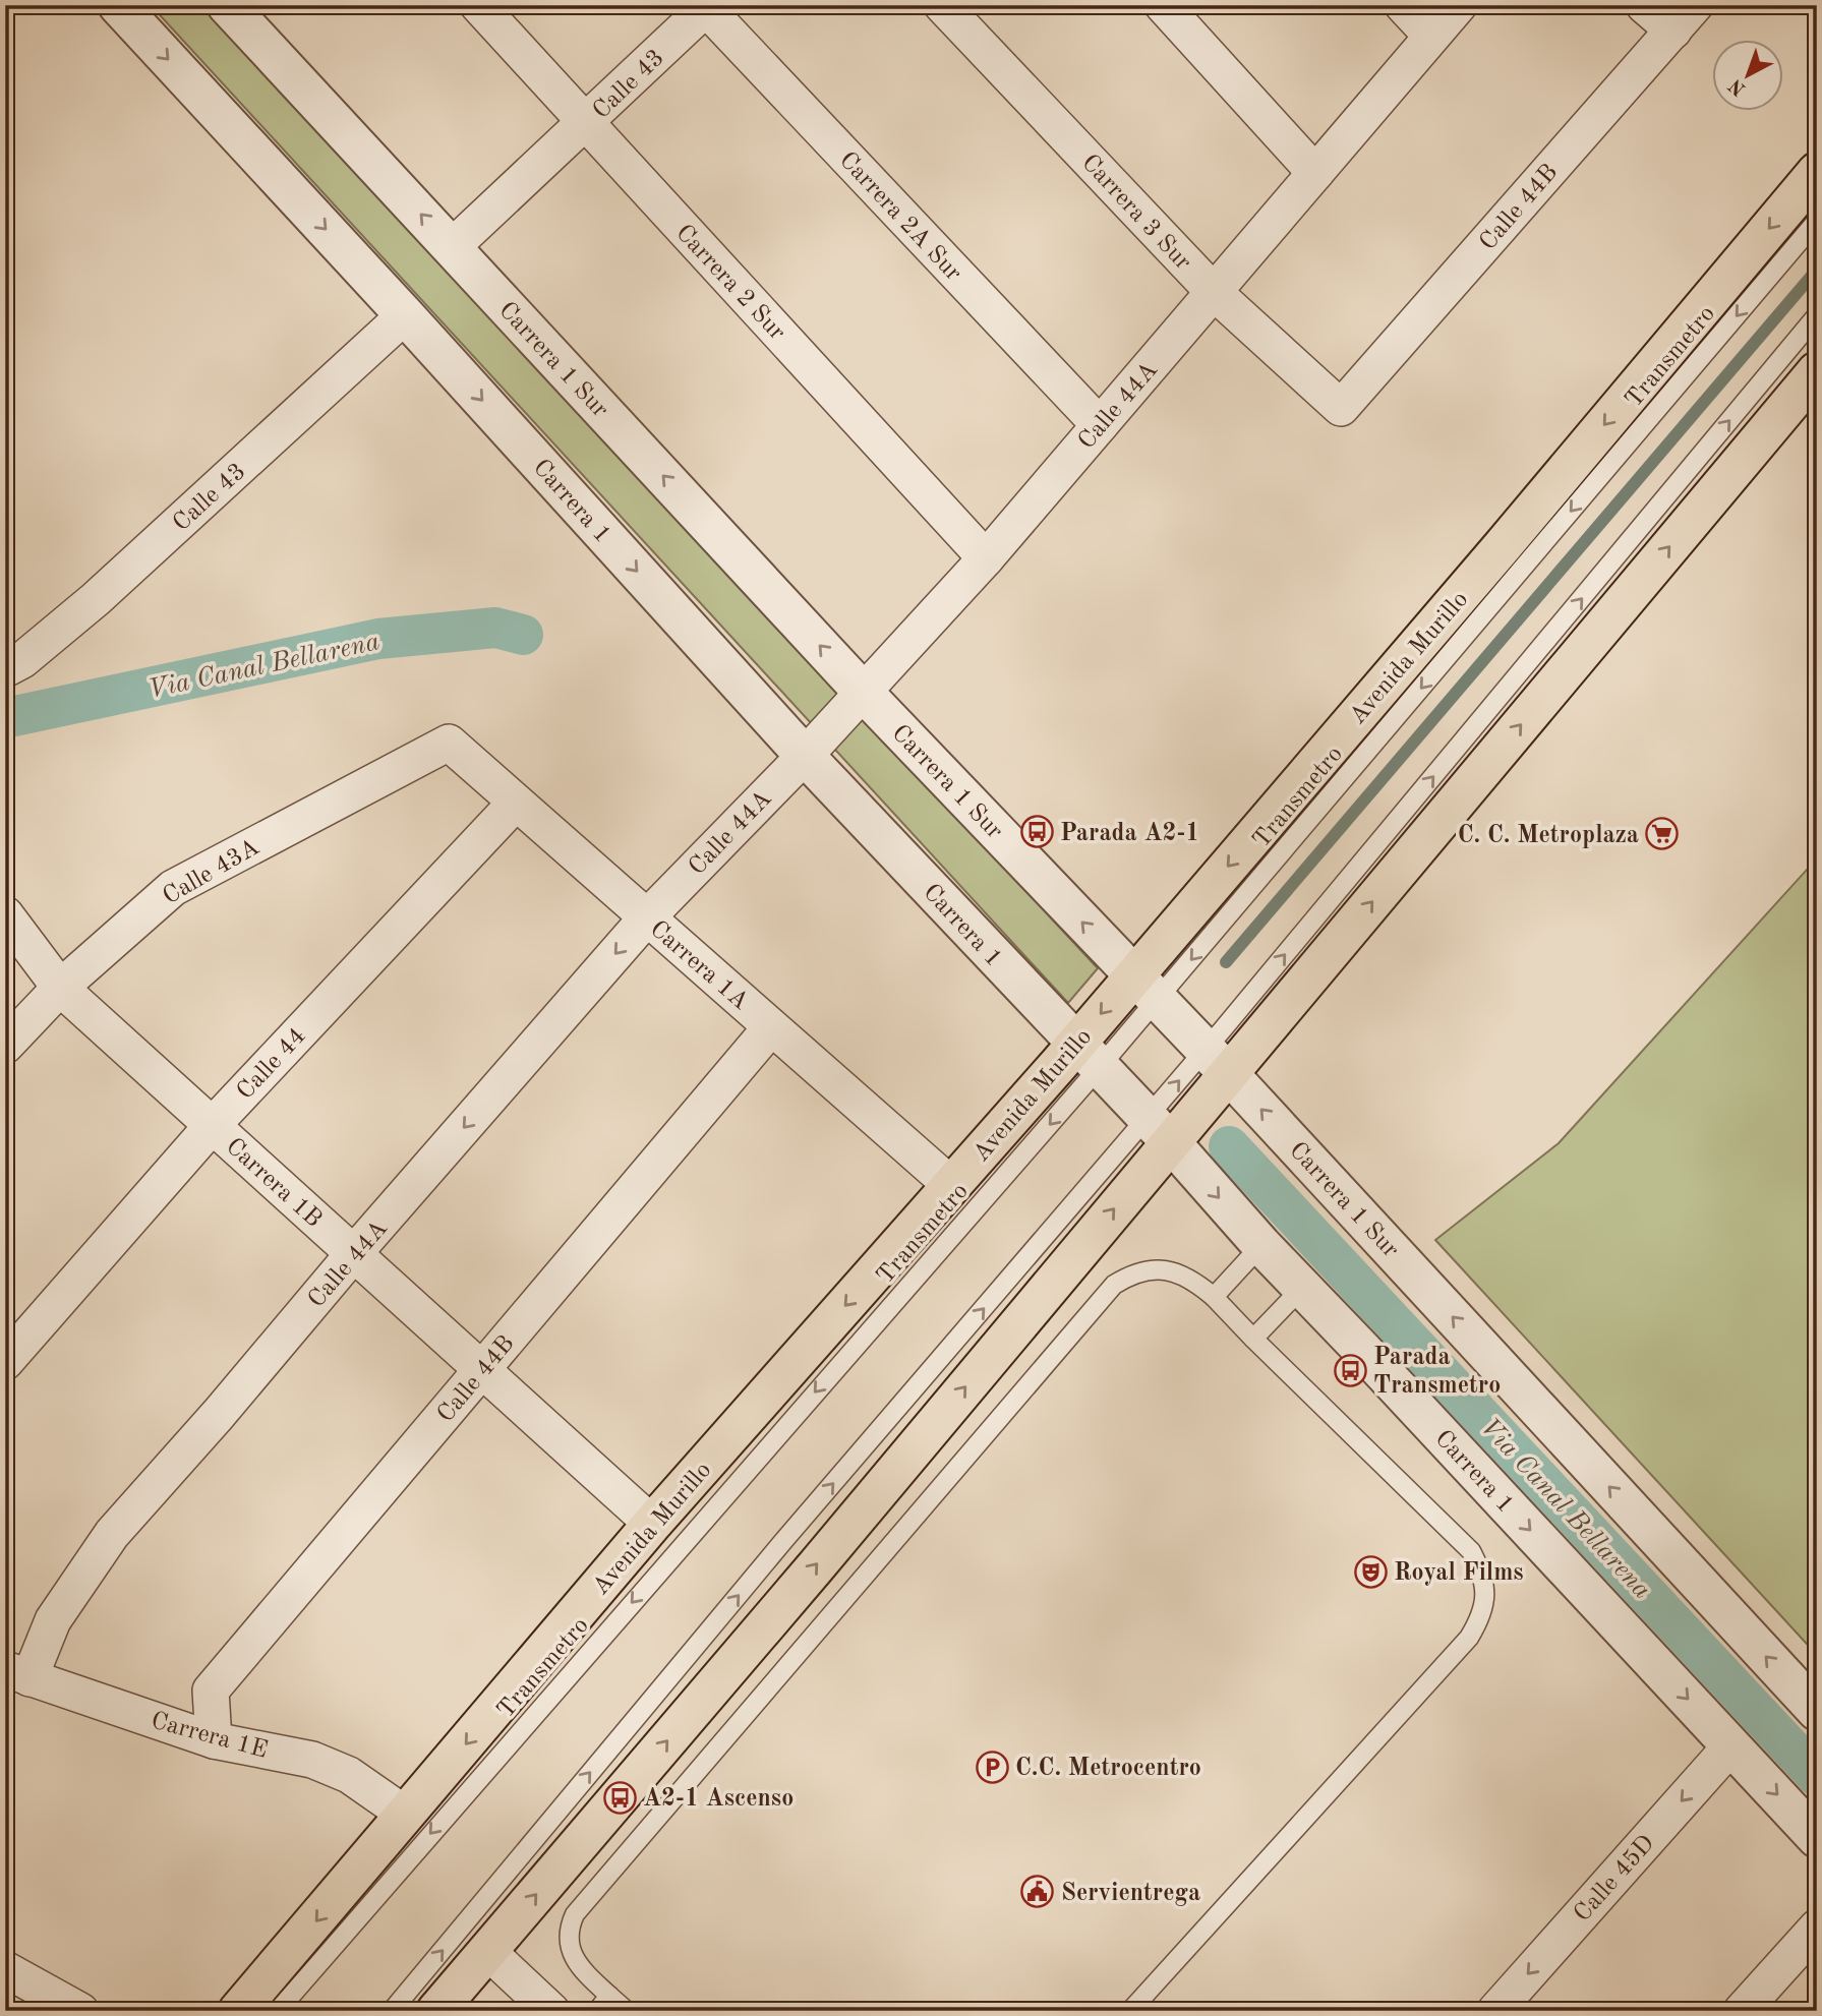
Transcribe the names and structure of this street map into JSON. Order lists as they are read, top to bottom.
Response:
{
  "streets": {
    "main road": ["Avenida Murillo"],
    "street": [
      "Calle 43",
      "Calle 44B",
      "Carrera 3 Sur",
      "Carrera 2A Sur",
      "Carrera 2 Sur",
      "Carrera 1 Sur",
      "Calle 44A",
      "Carrera 1",
      "Calle 43A",
      "Carrera 1A",
      "Calle 44",
      "Carrera 1B",
      "Carrera 1E",
      "Calle 45D"
    ],
    "lane": ["Transmetro"]
  },
  "crossings": [
    ["Calle 43", "Carrera 2A Sur"],
    ["Calle 43", "Carrera 2 Sur"],
    ["Calle 43", "Carrera 1 Sur"],
    ["Calle 43", "Carrera 1"],
    ["Calle 44B", "Carrera 3 Sur"],
    ["Calle 44B", "Carrera 1A"],
    ["Calle 44B", "Carrera 1B"],
    ["Calle 44B", "Carrera 1E"],
    ["Carrera 3 Sur", "Calle 44A"],
    ["Carrera 2A Sur", "Calle 44A"],
    ["Carrera 2 Sur", "Calle 44A"],
    ["Transmetro", "Carrera 1 Sur"],
    ["Transmetro", "Carrera 1"],
    ["Transmetro", "Avenida Murillo"],
    ["Carrera 1 Sur", "Calle 44A"],
    ["Carrera 1 Sur", "Avenida Murillo"],
    ["Calle 44A", "Carrera 1"],
    ["Calle 44A", "Carrera 1A"],
    ["Calle 44A", "Carrera 1B"],
    ["Calle 44A", "Carrera 1E"],
    ["Carrera 1", "Avenida Murillo"],
    ["Carrera 1", "Calle 45D"],
    ["Avenida Murillo", "Carrera 1A"],
    ["Avenida Murillo", "Carrera 1B"],
    ["Avenida Murillo", "Carrera 1E"],
    ["Calle 43A", "Carrera 1A"],
    ["Calle 43A", "Carrera 1B"],
    ["Carrera 1A", "Calle 44"],
    ["Calle 44", "Carrera 1B"]
  ],
  "one_way": ["Carrera 1 Sur", "Carrera 1"],
  "water": ["Via Canal Bellarena"],
  "places": {
    "bus stop": ["Parada A2-1", "Parada Transmetro", "A2-1 Ascenso"],
    "supermarket": ["C. C. Metroplaza"],
    "theatre": ["Royal Films"],
    "parking": ["C.C. Metrocentro"],
    "public building": ["Servientrega"]
  },
  "north": "bottom left"
}
